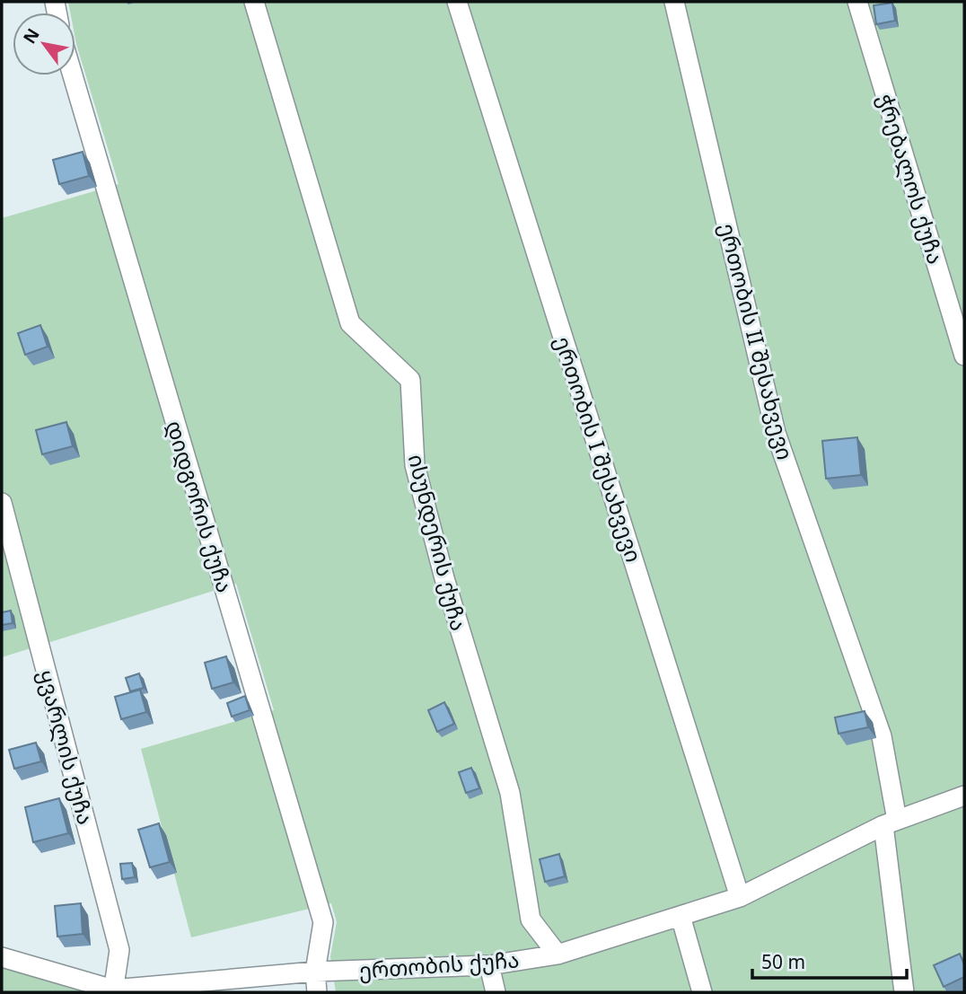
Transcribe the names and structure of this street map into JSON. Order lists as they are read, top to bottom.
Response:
{
  "streets": {
    "street": [
      "ჭრებალოს ქუჩა",
      "ერთობის II შესახვევი",
      "ერთობის I შესახვევი",
      "დიდგორის ქუჩა",
      "ისუნდერის ქუჩა",
      "ყვარლის ქუჩა",
      "ერთობის ქუჩა"
    ]
  },
  "crossings": [
    ["ერთობის II შესახვევი", "ერთობის ქუჩა"],
    ["ერთობის I შესახვევი", "ერთობის ქუჩა"],
    ["დიდგორის ქუჩა", "ერთობის ქუჩა"],
    ["ისუნდერის ქუჩა", "ერთობის ქუჩა"],
    ["ყვარლის ქუჩა", "ერთობის ქუჩა"]
  ],
  "scale_bar": "50 m",
  "north": "top left"
}
